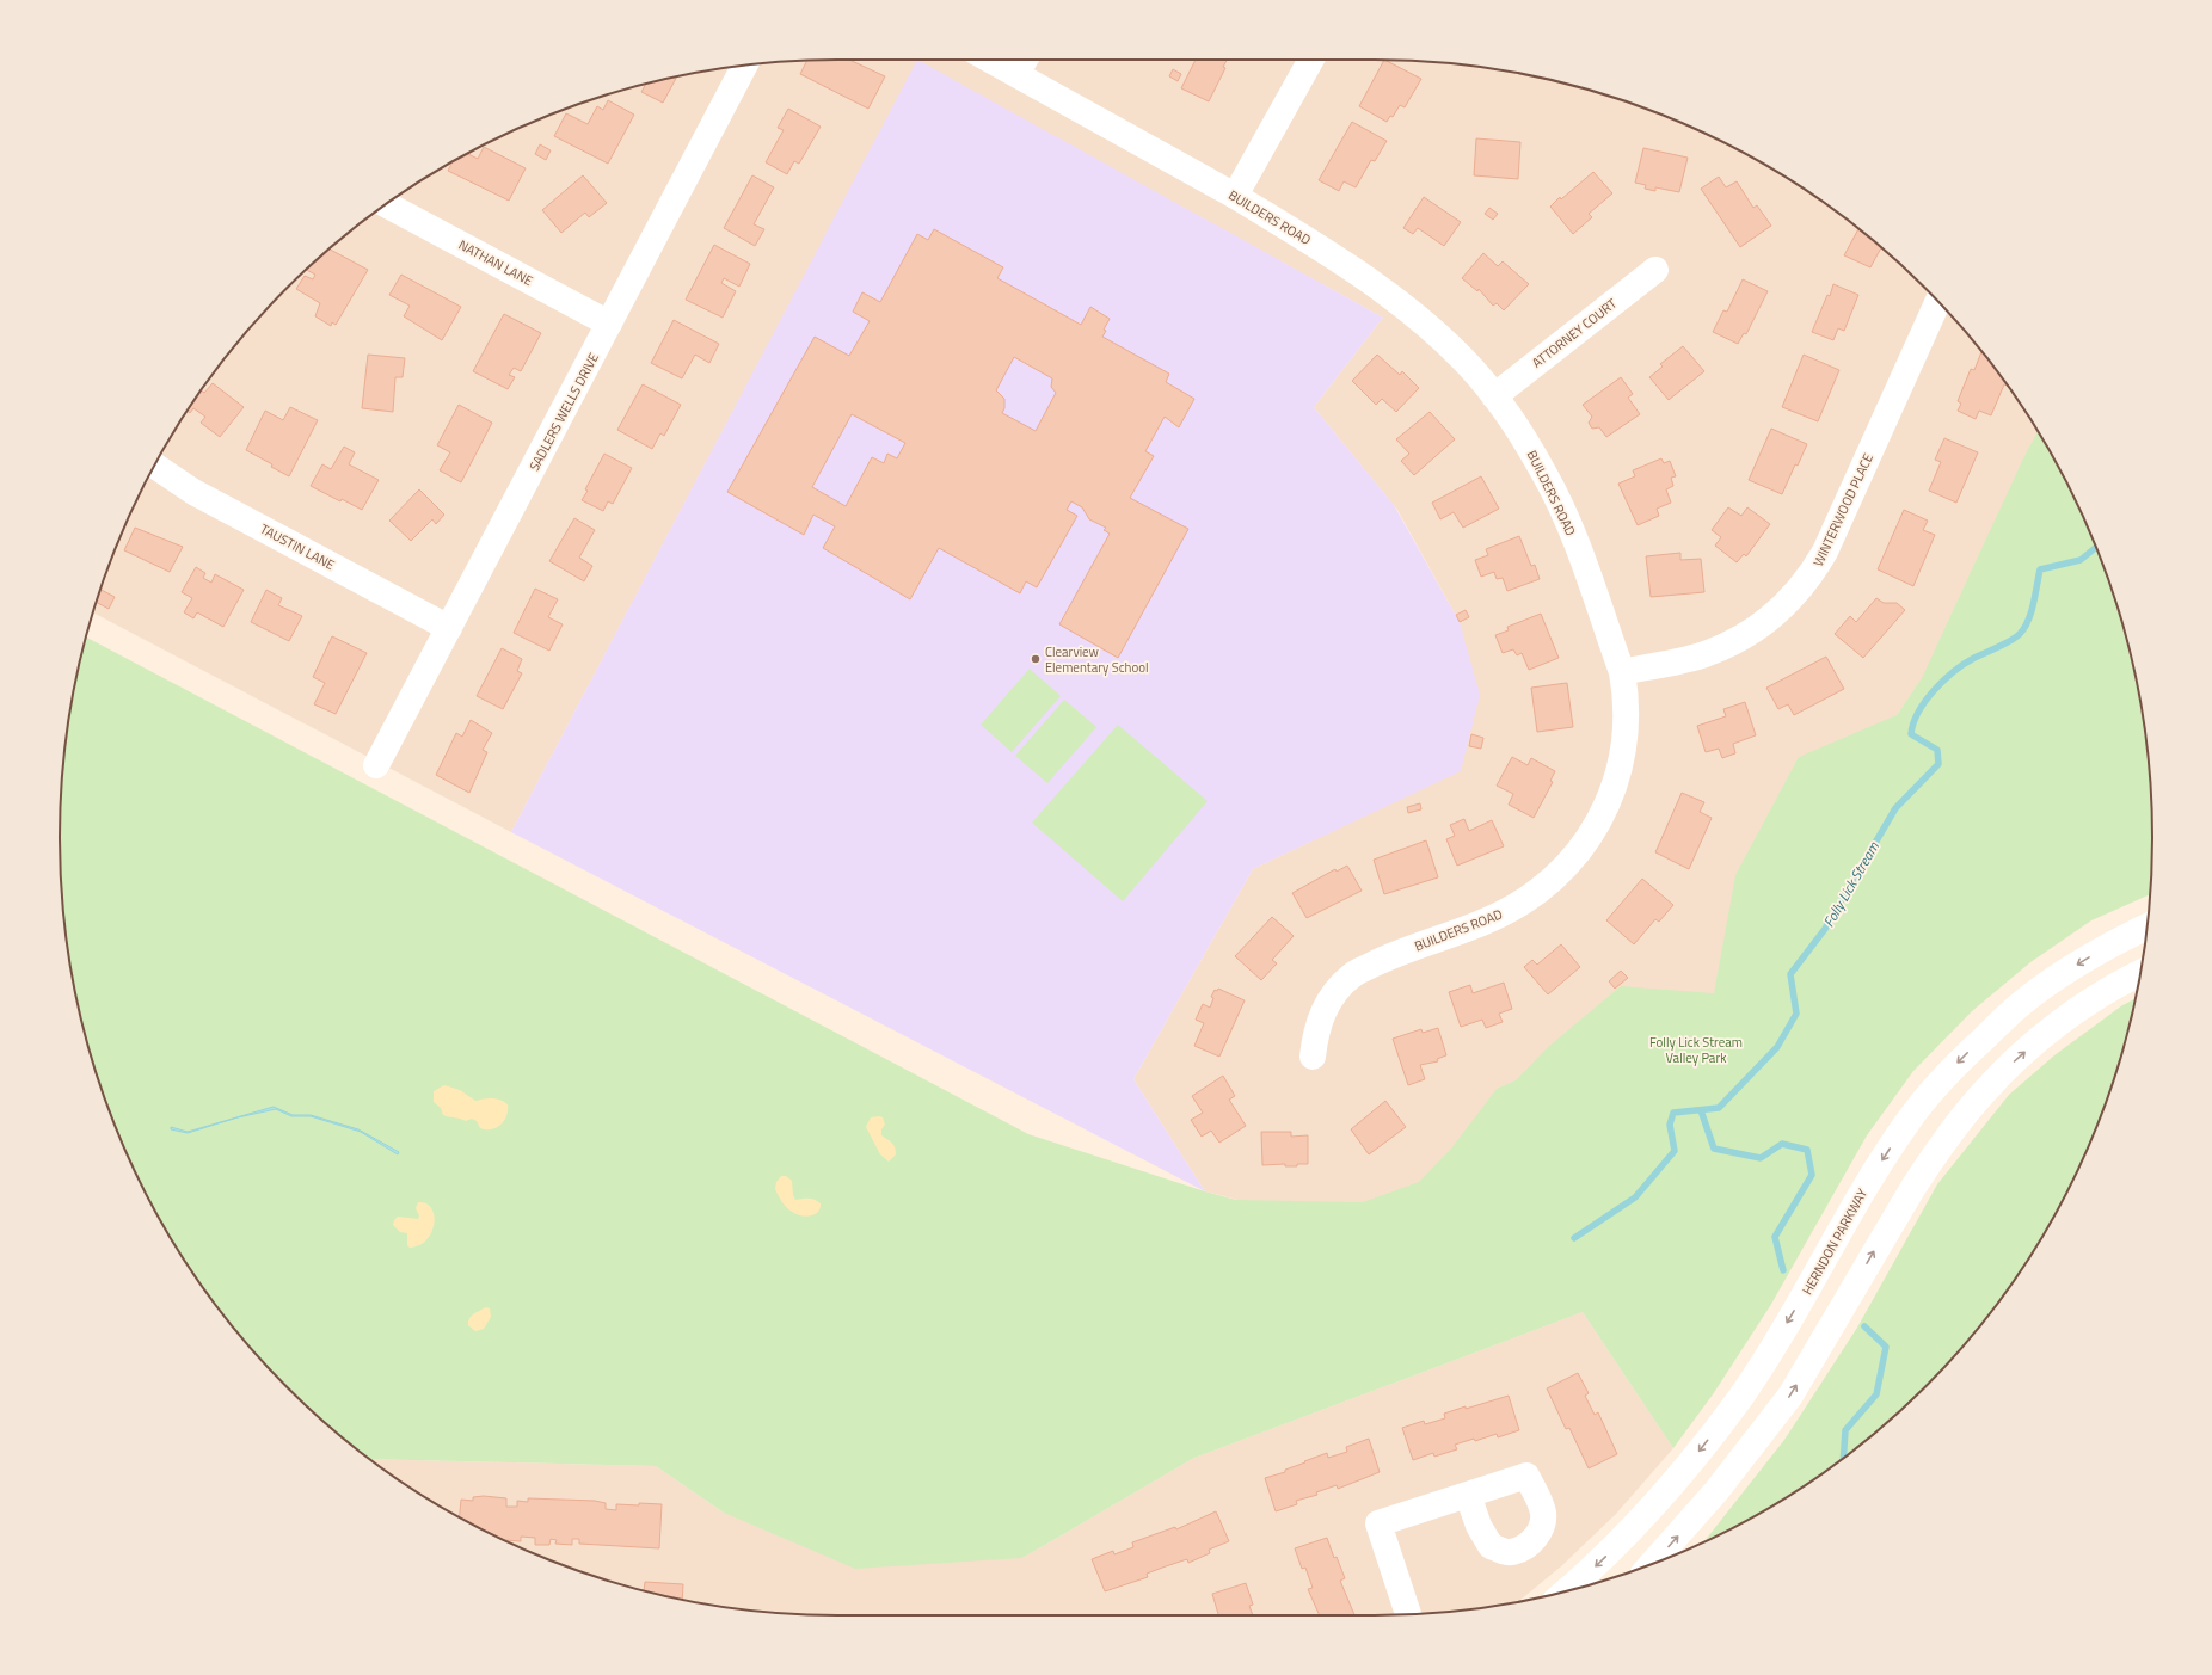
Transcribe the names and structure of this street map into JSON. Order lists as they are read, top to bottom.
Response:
{
  "streets": {
    "street": [
      "BUILDERS ROAD",
      "NATHAN LANE",
      "ATTORNEY COURT",
      "SADLERS WELLS DRIVE",
      "WINTERWOOD PLACE",
      "TAUSTIN LANE",
      "HERNDON PARKWAY"
    ]
  },
  "crossings": [
    ["BUILDERS ROAD", "ATTORNEY COURT"],
    ["BUILDERS ROAD", "WINTERWOOD PLACE"],
    ["NATHAN LANE", "SADLERS WELLS DRIVE"],
    ["SADLERS WELLS DRIVE", "TAUSTIN LANE"]
  ],
  "water": ["Folly Lick Stream"],
  "parks": ["Folly Lick Stream Valley Park"],
  "places": ["Clearview Elementary School"]
}
